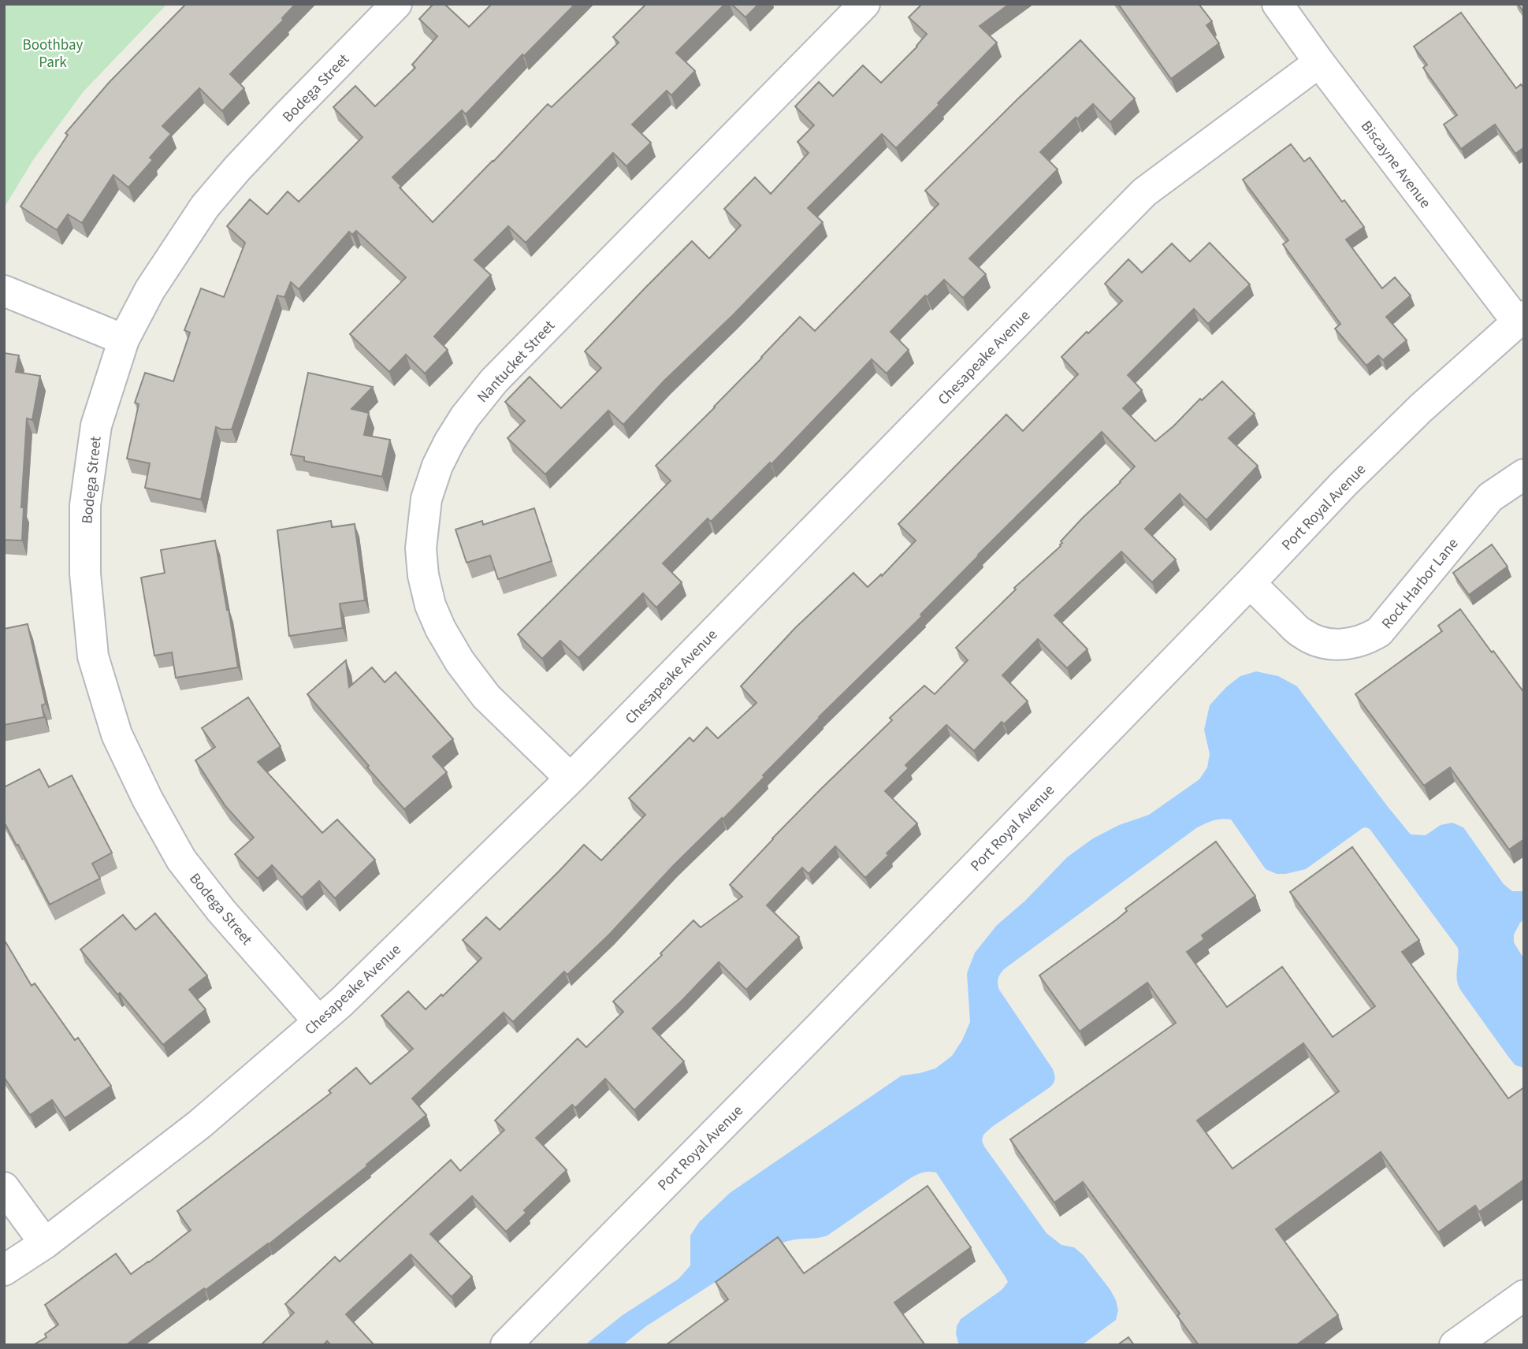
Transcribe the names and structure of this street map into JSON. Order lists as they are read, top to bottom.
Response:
{
  "streets": {
    "street": [
      "Bodega Street",
      "Biscayne Avenue",
      "Chesapeake Avenue",
      "Nantucket Street",
      "Port Royal Avenue",
      "Rock Harbor Lane"
    ]
  },
  "crossings": [
    ["Bodega Street", "Chesapeake Avenue"],
    ["Biscayne Avenue", "Chesapeake Avenue"],
    ["Biscayne Avenue", "Port Royal Avenue"],
    ["Chesapeake Avenue", "Nantucket Street"],
    ["Port Royal Avenue", "Rock Harbor Lane"]
  ],
  "parks": ["Boothbay Park"]
}
